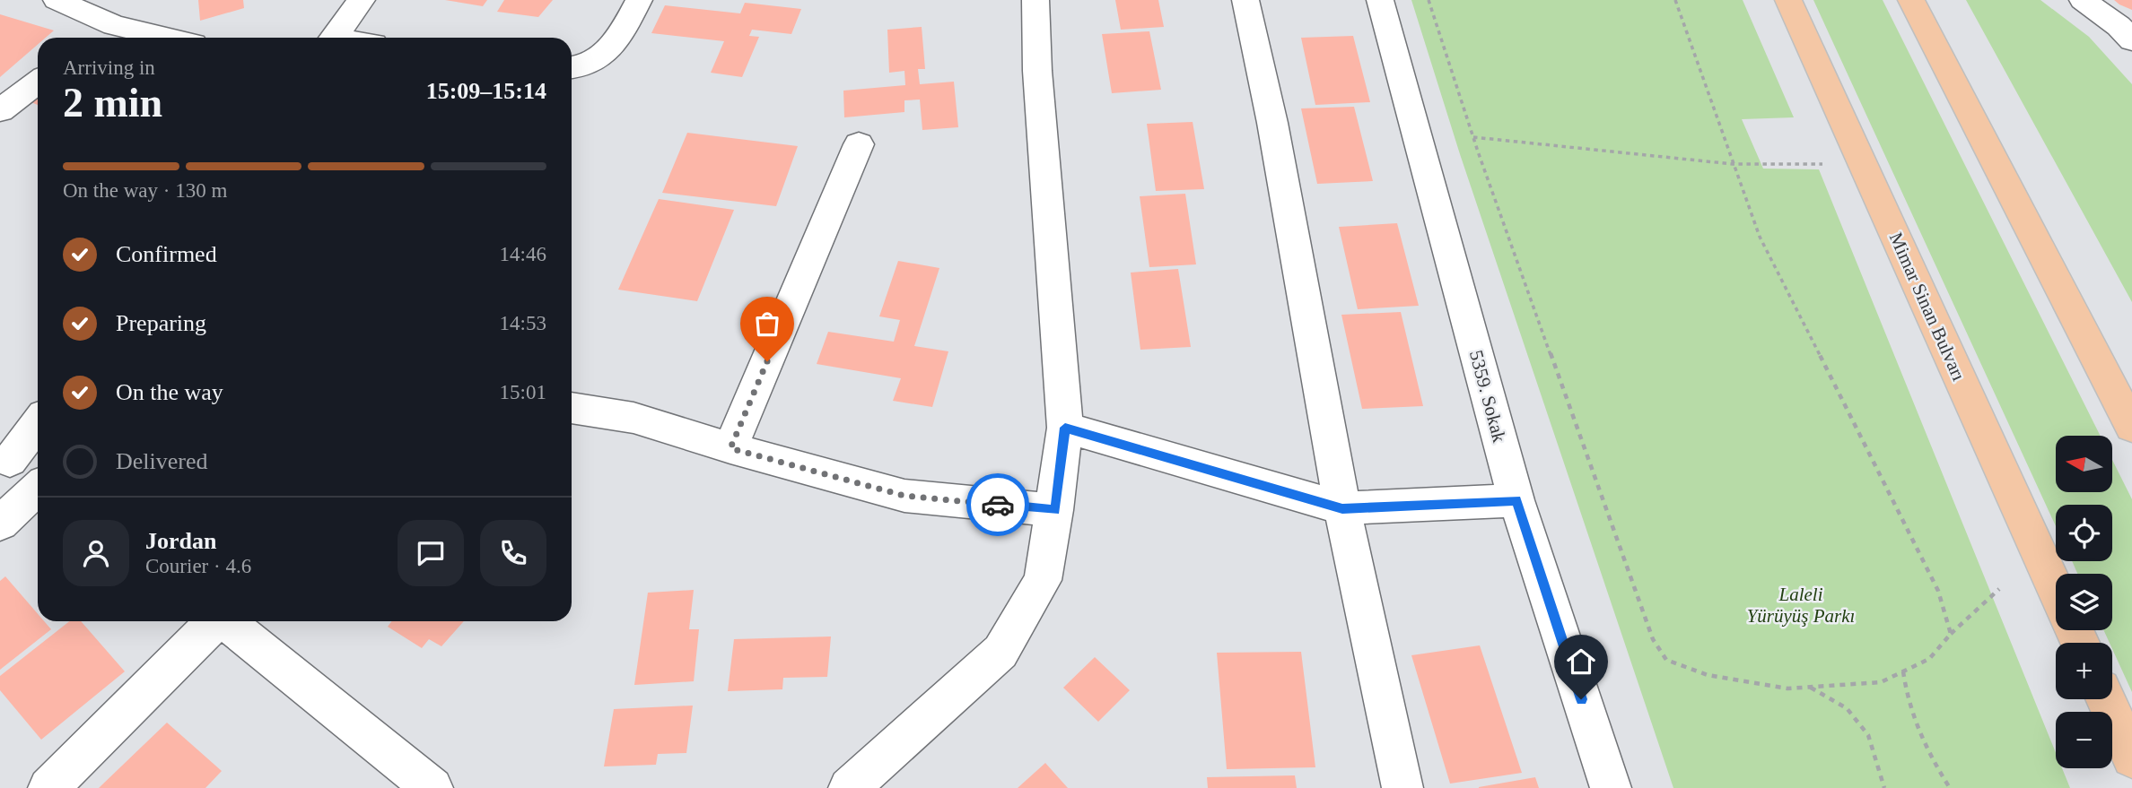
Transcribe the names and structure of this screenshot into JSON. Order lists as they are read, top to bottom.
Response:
{
  "streets": {
    "highway": ["Mimar Sinan Bulvarı"],
    "street": ["5359. Sokak"]
  },
  "parks": ["Laleli Yürüyüş Parkı"],
  "north": "left",
  "page": {
    "heading": ["2 min", "Arriving in", "15:09–15:14"],
    "panel": ["Jordan", "Courier · 4.6"],
    "bar": "On the way · 130 m",
    "list": [
      ["Confirmed", "14:46"],
      ["Preparing", "14:53"],
      ["On the way", "15:01"],
      "Delivered"
    ],
    "map_buttons": ["+", "−"]
  }
}
